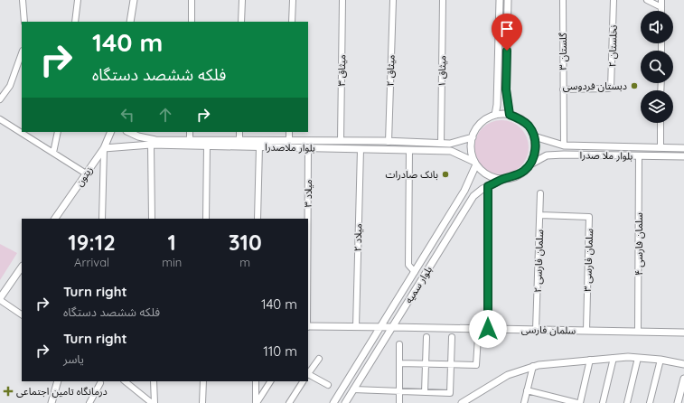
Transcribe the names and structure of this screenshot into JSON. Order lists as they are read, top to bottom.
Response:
{
  "streets": {
    "street": [
      "نخلستان ۲",
      "گلستان ۳",
      "میثاق ۳",
      "میثاق ۲",
      "میثاق ۱",
      "بلوار ملاصدرا",
      "بلوار ملا صدرا",
      "زیتون",
      "میلاد ۳",
      "میلاد ۲",
      "سلمان فارسی ۴",
      "سلمان فارسی ۳",
      "سلمان فارسی ۲",
      "بلوار سمیه",
      "سلمان فارسی"
    ]
  },
  "crossings": [
    ["نخلستان ۲", "گلستان ۳"],
    ["گلستان ۳", "بلوار ملا صدرا"],
    ["میثاق ۳", "بلوار ملاصدرا"],
    ["میثاق ۲", "بلوار ملاصدرا"],
    ["میثاق ۱", "بلوار ملاصدرا"],
    ["بلوار ملاصدرا", "بلوار ملا صدرا"],
    ["بلوار ملاصدرا", "زیتون"],
    ["بلوار ملاصدرا", "میلاد ۳"],
    ["بلوار ملاصدرا", "میلاد ۲"],
    ["بلوار ملاصدرا", "بلوار سمیه"],
    ["بلوار ملا صدرا", "سلمان فارسی ۴"],
    ["بلوار ملا صدرا", "بلوار سمیه"],
    ["سلمان فارسی ۴", "سلمان فارسی"],
    ["سلمان فارسی ۳", "سلمان فارسی ۲"],
    ["سلمان فارسی ۳", "سلمان فارسی"],
    ["سلمان فارسی ۲", "سلمان فارسی"],
    ["بلوار سمیه", "سلمان فارسی"]
  ],
  "places": {
    "other": ["دبستان فردوسی", "بانک صادرات"],
    "health": ["درمانگاه تامین اجتماعی"]
  },
  "page": {
    "turn": ["140 m", "فلکه ششصد دستگاه"],
    "eta": [
      "19:12",
      "Arrival",
      "1",
      "min",
      "310",
      "m"
    ],
    "list": [
      {
        "name": "Turn right",
        "note": "فلکه ششصد دستگاه",
        "value": "140 m"
      },
      {
        "name": "Turn right",
        "note": "یاسر",
        "value": "110 m"
      }
    ]
  }
}
